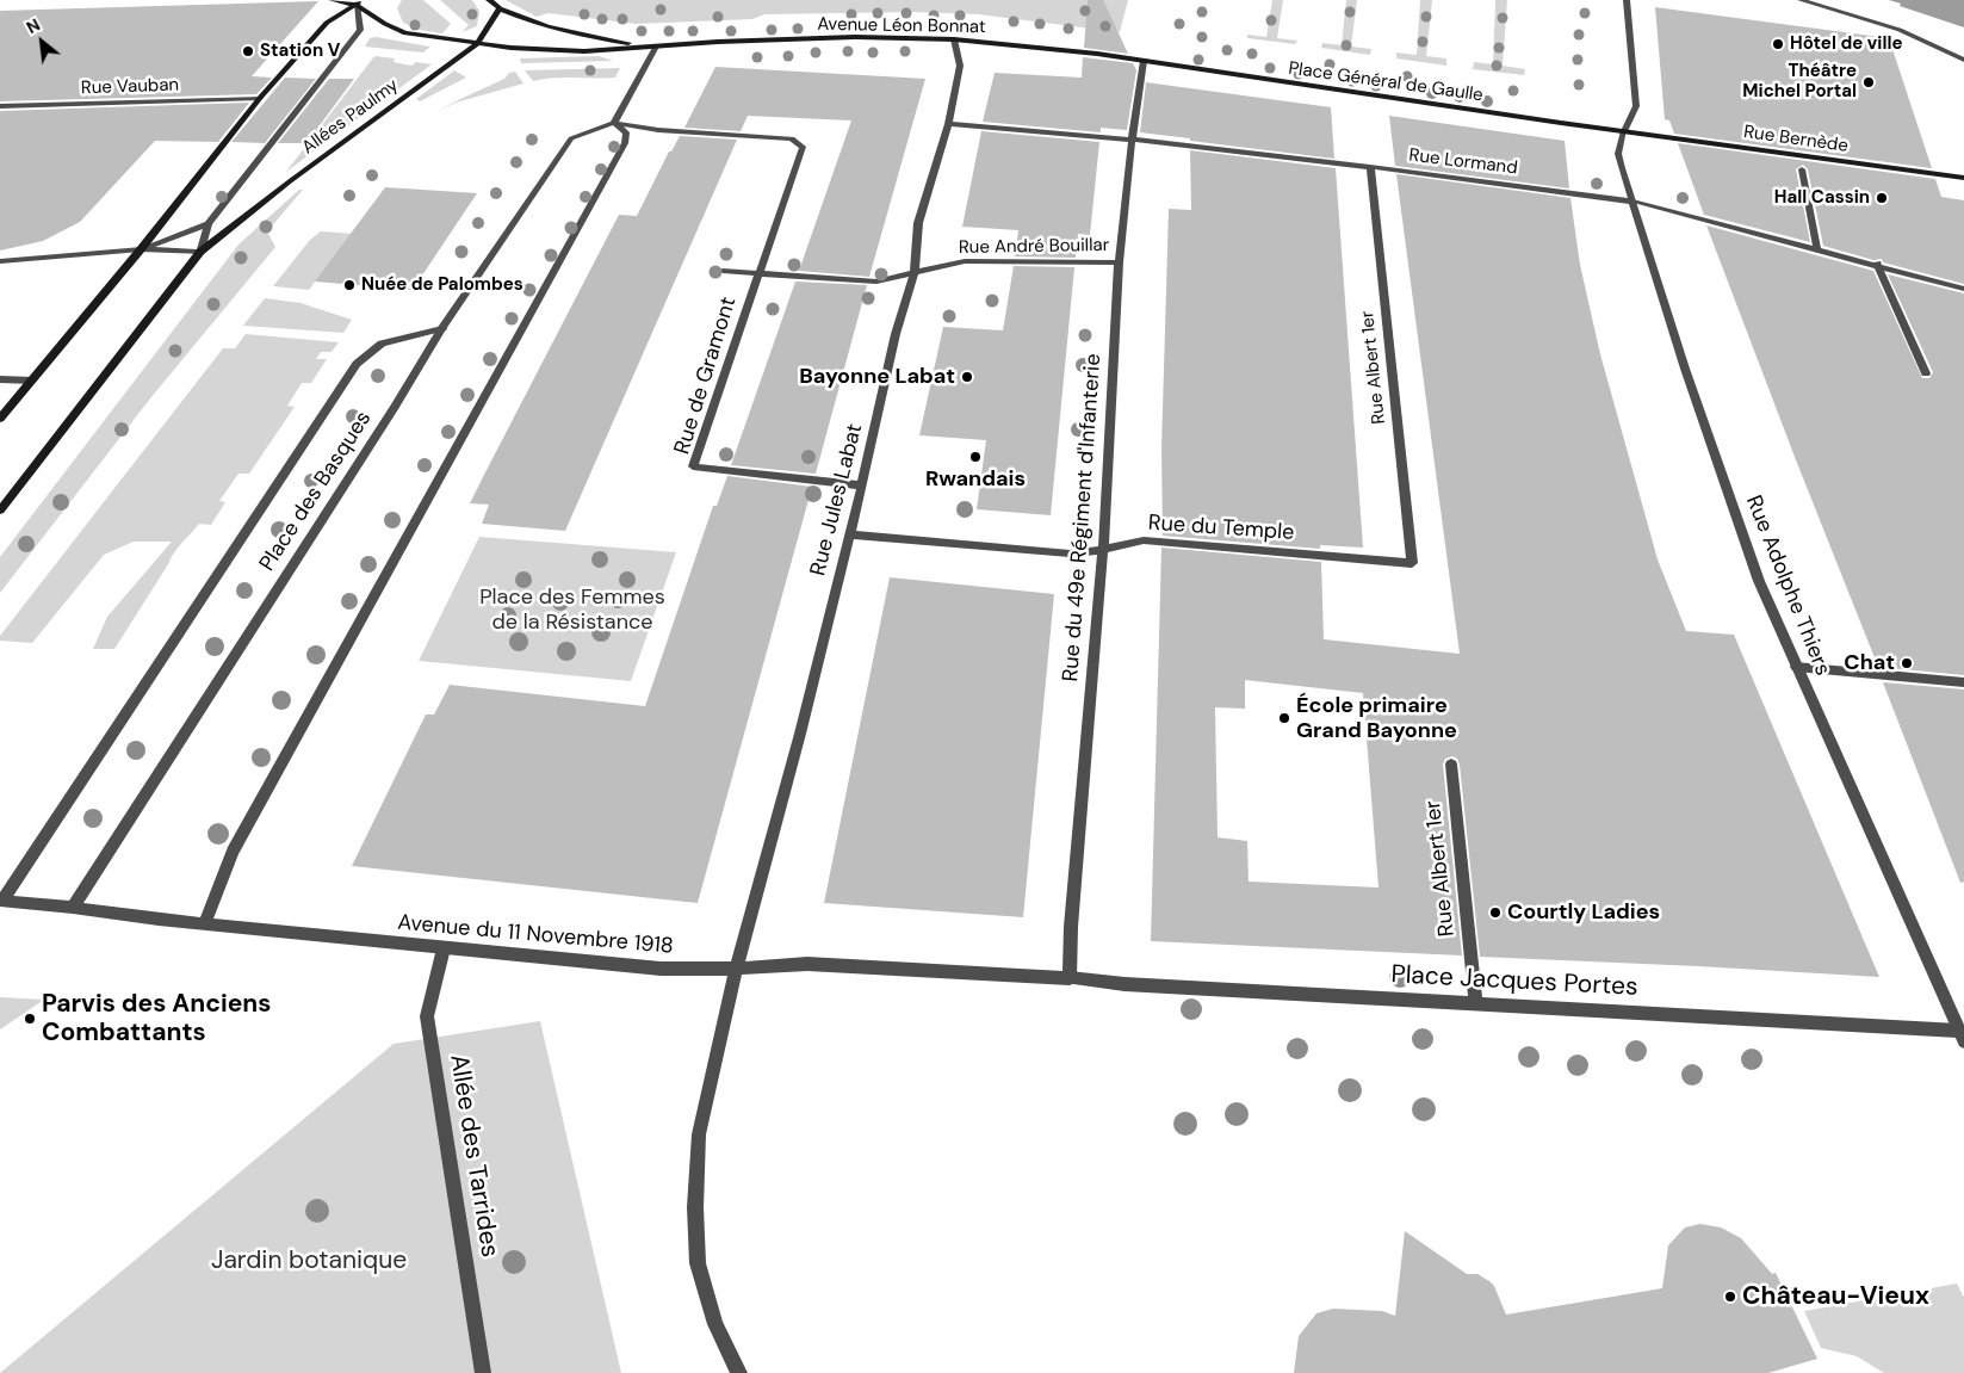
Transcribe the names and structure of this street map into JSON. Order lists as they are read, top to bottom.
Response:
{
  "streets": {
    "main road": [
      "Avenue Léon Bonnat",
      "Place Général de Gaulle",
      "Allées Paulmy",
      "Rue Bernède"
    ],
    "street": [
      "Rue Vauban",
      "Rue Lormand",
      "Rue André Bouillar",
      "Rue Albert 1er",
      "Rue de Gramont",
      "Place des Basques",
      "Rue Jules Labat",
      "Rue du 49e Régiment d'Infanterie",
      "Rue du Temple",
      "Rue Adolphe Thiers",
      "Avenue du 11 Novembre 1918",
      "Place Jacques Portes",
      "Allée des Tarrides"
    ]
  },
  "crossings": [
    ["Avenue Léon Bonnat", "Place Général de Gaulle"],
    ["Avenue Léon Bonnat", "Allées Paulmy"],
    ["Avenue Léon Bonnat", "Rue Jules Labat"],
    ["Avenue Léon Bonnat", "Rue du 49e Régiment d'Infanterie"],
    ["Place Général de Gaulle", "Rue Bernède"],
    ["Place Général de Gaulle", "Rue du 49e Régiment d'Infanterie"],
    ["Place Général de Gaulle", "Rue Adolphe Thiers"],
    ["Rue Bernède", "Rue Adolphe Thiers"],
    ["Rue Lormand", "Rue Albert 1er"],
    ["Rue Lormand", "Rue Jules Labat"],
    ["Rue Lormand", "Rue du 49e Régiment d'Infanterie"],
    ["Rue Lormand", "Rue Adolphe Thiers"],
    ["Rue André Bouillar", "Rue de Gramont"],
    ["Rue André Bouillar", "Rue Jules Labat"],
    ["Rue André Bouillar", "Rue du 49e Régiment d'Infanterie"],
    ["Rue Albert 1er", "Rue du Temple"],
    ["Rue Albert 1er", "Place Jacques Portes"],
    ["Rue de Gramont", "Place des Basques"],
    ["Rue de Gramont", "Rue Jules Labat"],
    ["Place des Basques", "Avenue du 11 Novembre 1918"],
    ["Rue Jules Labat", "Rue du Temple"],
    ["Rue Jules Labat", "Avenue du 11 Novembre 1918"],
    ["Rue du 49e Régiment d'Infanterie", "Rue du Temple"],
    ["Rue du 49e Régiment d'Infanterie", "Avenue du 11 Novembre 1918"],
    ["Rue du 49e Régiment d'Infanterie", "Place Jacques Portes"],
    ["Rue Adolphe Thiers", "Place Jacques Portes"],
    ["Avenue du 11 Novembre 1918", "Place Jacques Portes"],
    ["Avenue du 11 Novembre 1918", "Allée des Tarrides"]
  ],
  "parks": ["Place des Femmes de la Résistance", "Jardin botanique"],
  "places": [
    "Hôtel de ville",
    "Station V",
    "Théâtre Michel Portal",
    "Hall Cassin",
    "Nuée de Palombes",
    "Bayonne Labat",
    "Rwandais",
    "Chat",
    "École primaire Grand Bayonne",
    "Courtly Ladies",
    "Parvis des Anciens Combattants",
    "Château-Vieux"
  ],
  "north": "top left"
}
